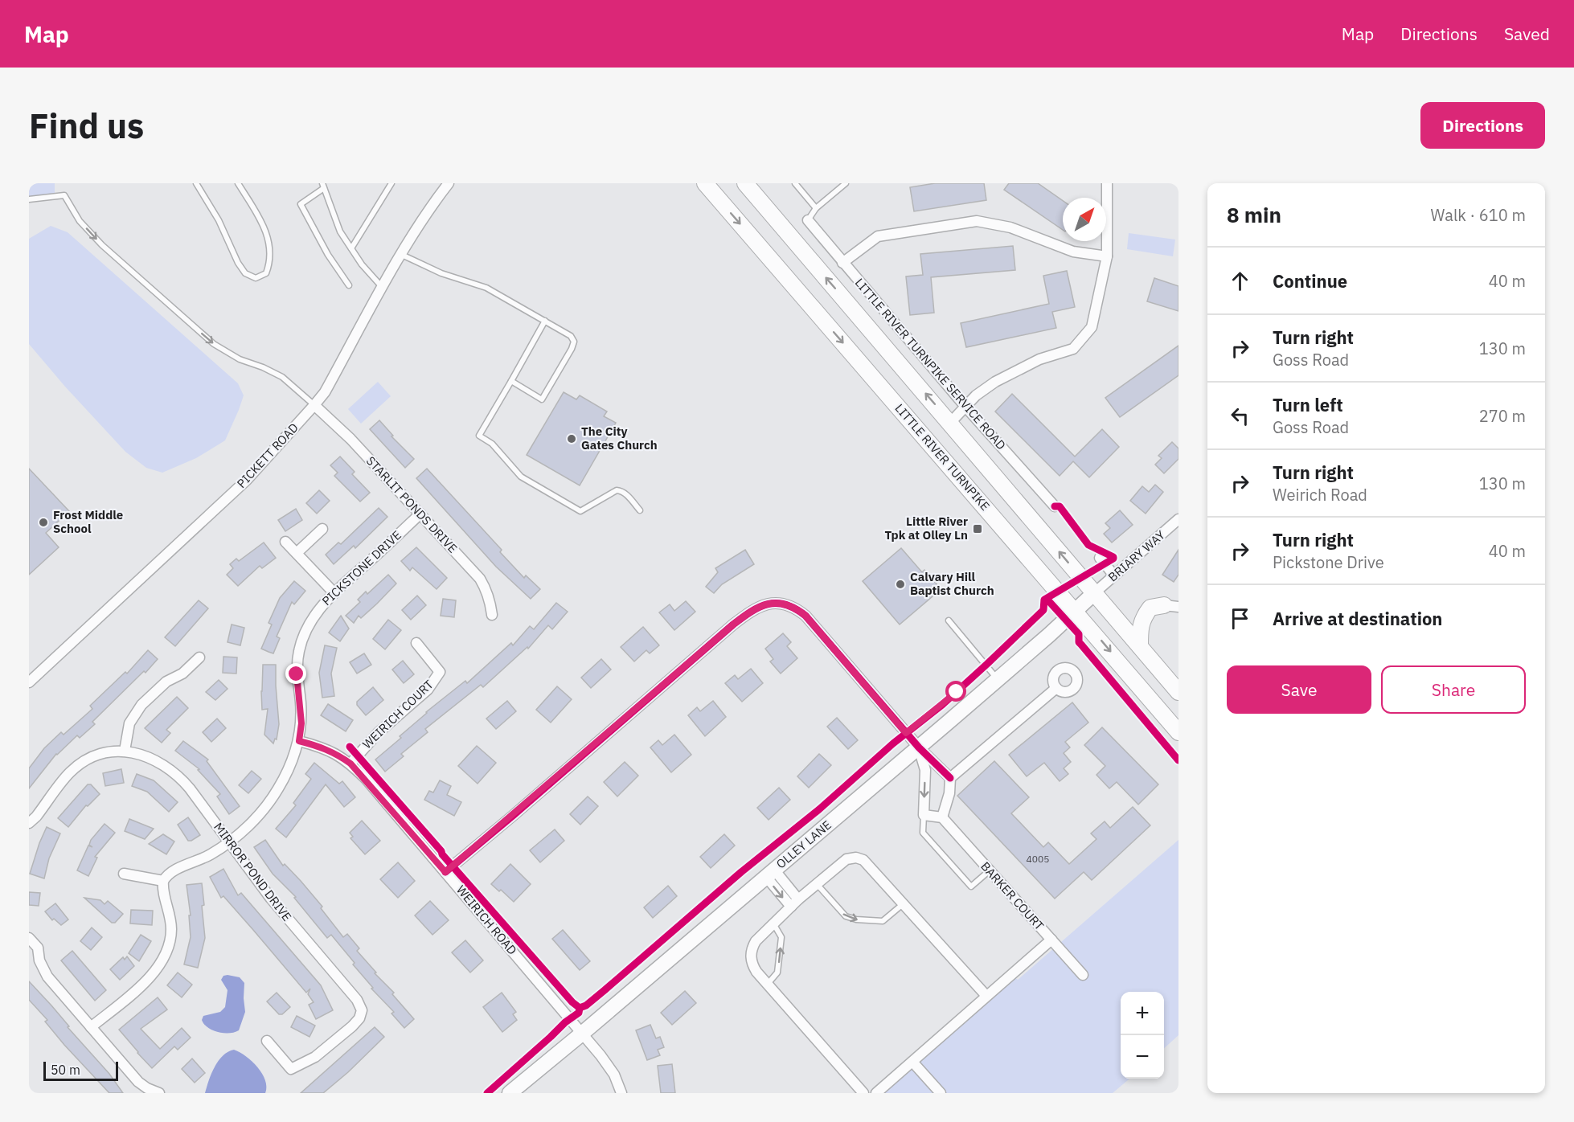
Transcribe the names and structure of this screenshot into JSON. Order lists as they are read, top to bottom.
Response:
{
  "streets": {
    "main road": ["LITTLE RIVER TURNPIKE", "OLLEY LANE"],
    "street": [
      "LITTLE RIVER TURNPIKE SERVICE ROAD",
      "PICKETT ROAD",
      "STARLIT PONDS DRIVE",
      "BRIARY WAY",
      "PICKSTONE DRIVE",
      "WEIRICH COURT",
      "MIRROR POND DRIVE",
      "BARKER COURT",
      "WEIRICH ROAD"
    ]
  },
  "crossings": [
    ["PICKETT ROAD", "STARLIT PONDS DRIVE"],
    ["LITTLE RIVER TURNPIKE", "OLLEY LANE"],
    ["STARLIT PONDS DRIVE", "PICKSTONE DRIVE"],
    ["BRIARY WAY", "OLLEY LANE"],
    ["PICKSTONE DRIVE", "MIRROR POND DRIVE"],
    ["PICKSTONE DRIVE", "WEIRICH ROAD"],
    ["WEIRICH COURT", "WEIRICH ROAD"],
    ["OLLEY LANE", "WEIRICH ROAD"]
  ],
  "places": {
    "other": ["The City Gates Church", "Frost Middle School", "Calvary Hill Baptist Church"],
    "transit": ["Little River Tpk at Olley Ln"]
  },
  "house_numbers": ["4005"],
  "scale_bar": "50 m",
  "north": "top right",
  "page": {
    "header": "Map",
    "nav": ["Map", "Directions", "Saved"],
    "buttons": [
      "Directions",
      ["Save", "Share"]
    ],
    "title": "Find us",
    "heading": ["8 min", "Walk · 610 m"],
    "list": [
      ["Continue", "40 m"],
      ["Turn right", "Goss Road", "130 m"],
      ["Turn left", "Goss Road", "270 m"],
      ["Turn right", "Weirich Road", "130 m"],
      ["Turn right", "Pickstone Drive", "40 m"],
      "Arrive at destination"
    ],
    "map_buttons": ["+", "−"],
    "scale": "50 m"
  }
}
